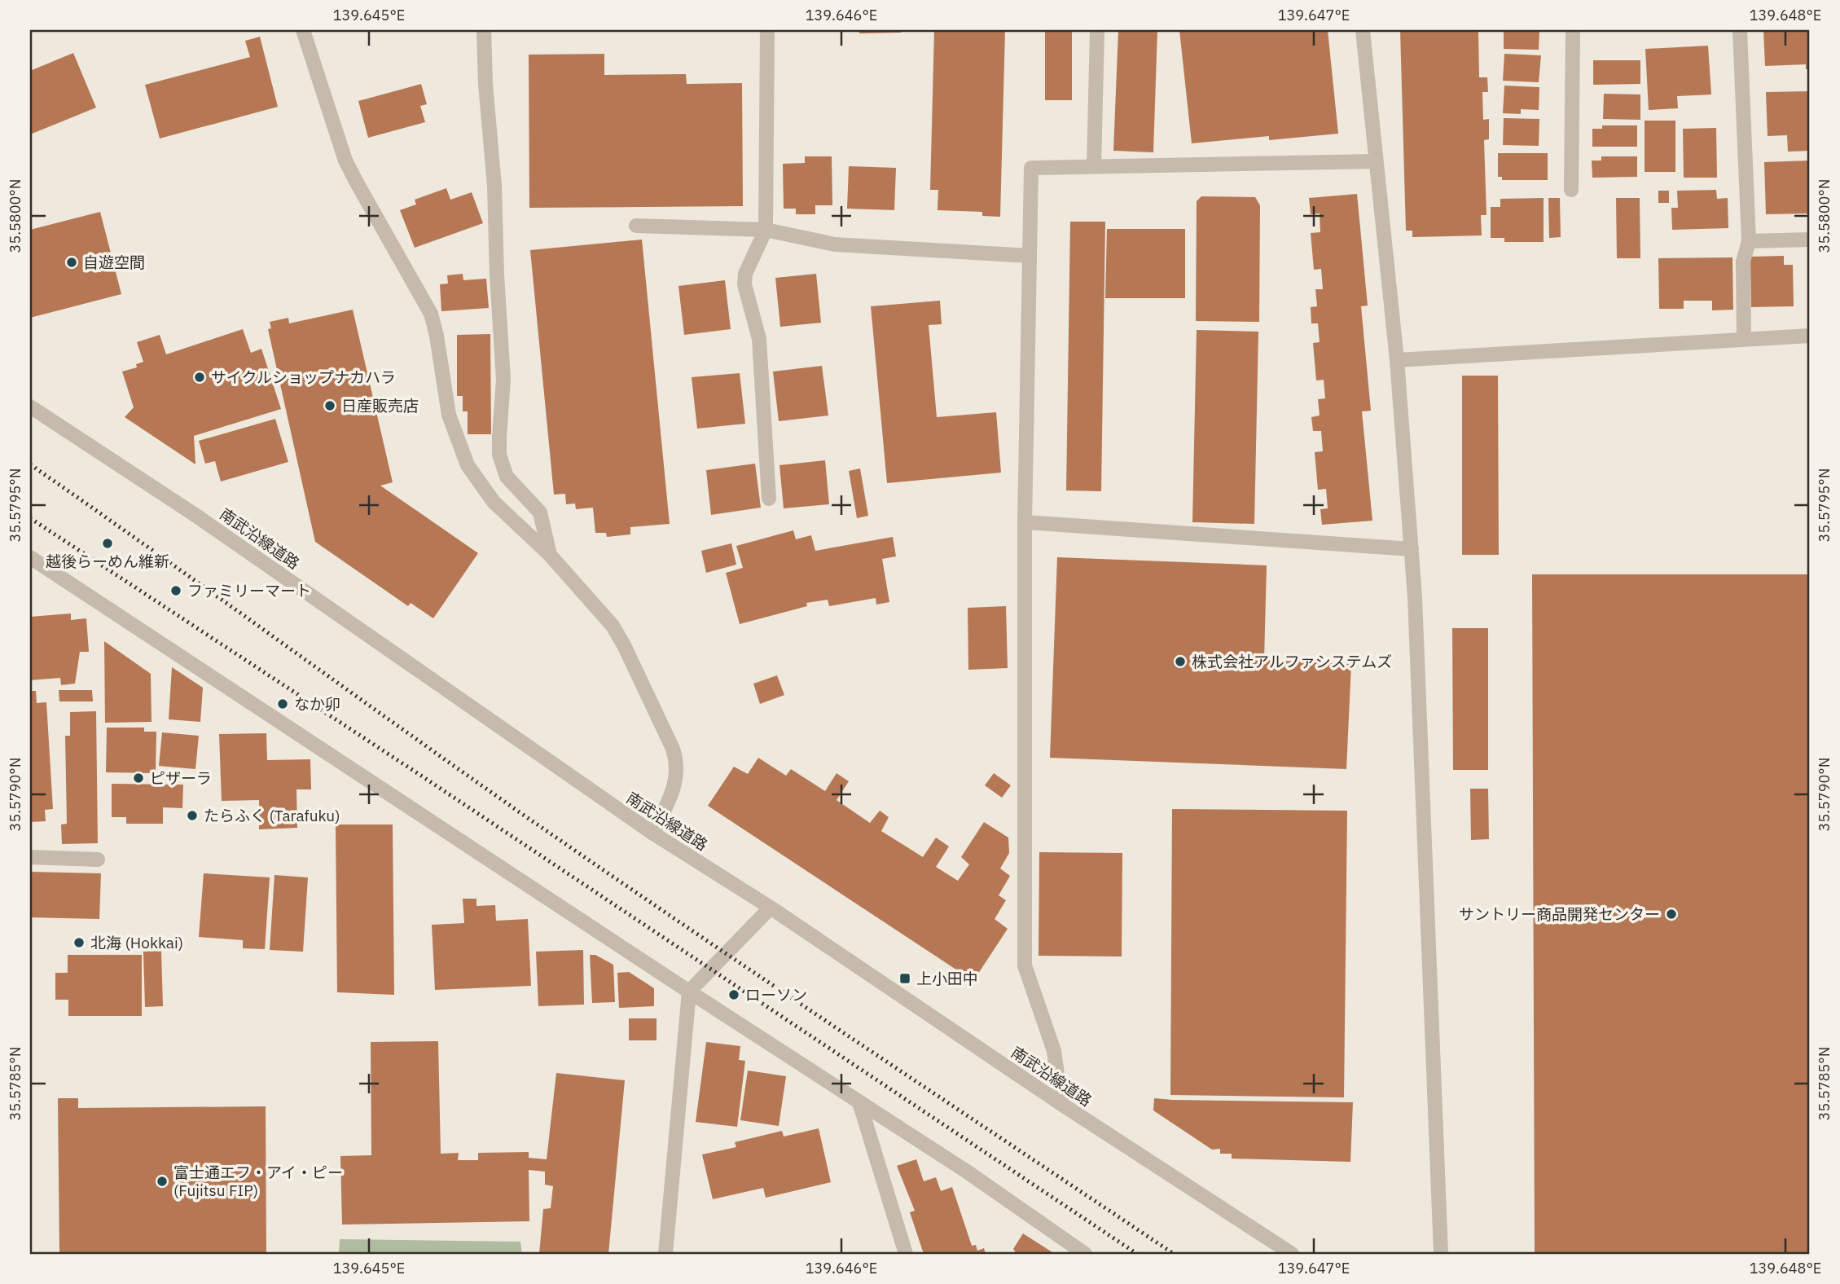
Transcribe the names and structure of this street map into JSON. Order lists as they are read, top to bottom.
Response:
{
  "streets": {
    "street": ["南武沿線道路"]
  },
  "places": {
    "other": [
      "自遊空間",
      "サイクルショップナカハラ",
      "日産販売店",
      "越後らーめん維新",
      "ファミリーマート",
      "株式会社アルファシステムズ",
      "なか卯",
      "ピザーラ",
      "たらふく (Tarafuku)",
      "サントリー商品開発センター",
      "北海 (Hokkai)",
      "ローソン",
      "富士通エフ・アイ・ピー (Fujitsu FIP)"
    ],
    "transit": ["上小田中"]
  },
  "coordinates": [
    "139.645°E",
    "139.646°E",
    "139.647°E",
    "139.648°E",
    "35.5800°N",
    "35.5795°N",
    "35.5790°N",
    "35.5785°N"
  ]
}
